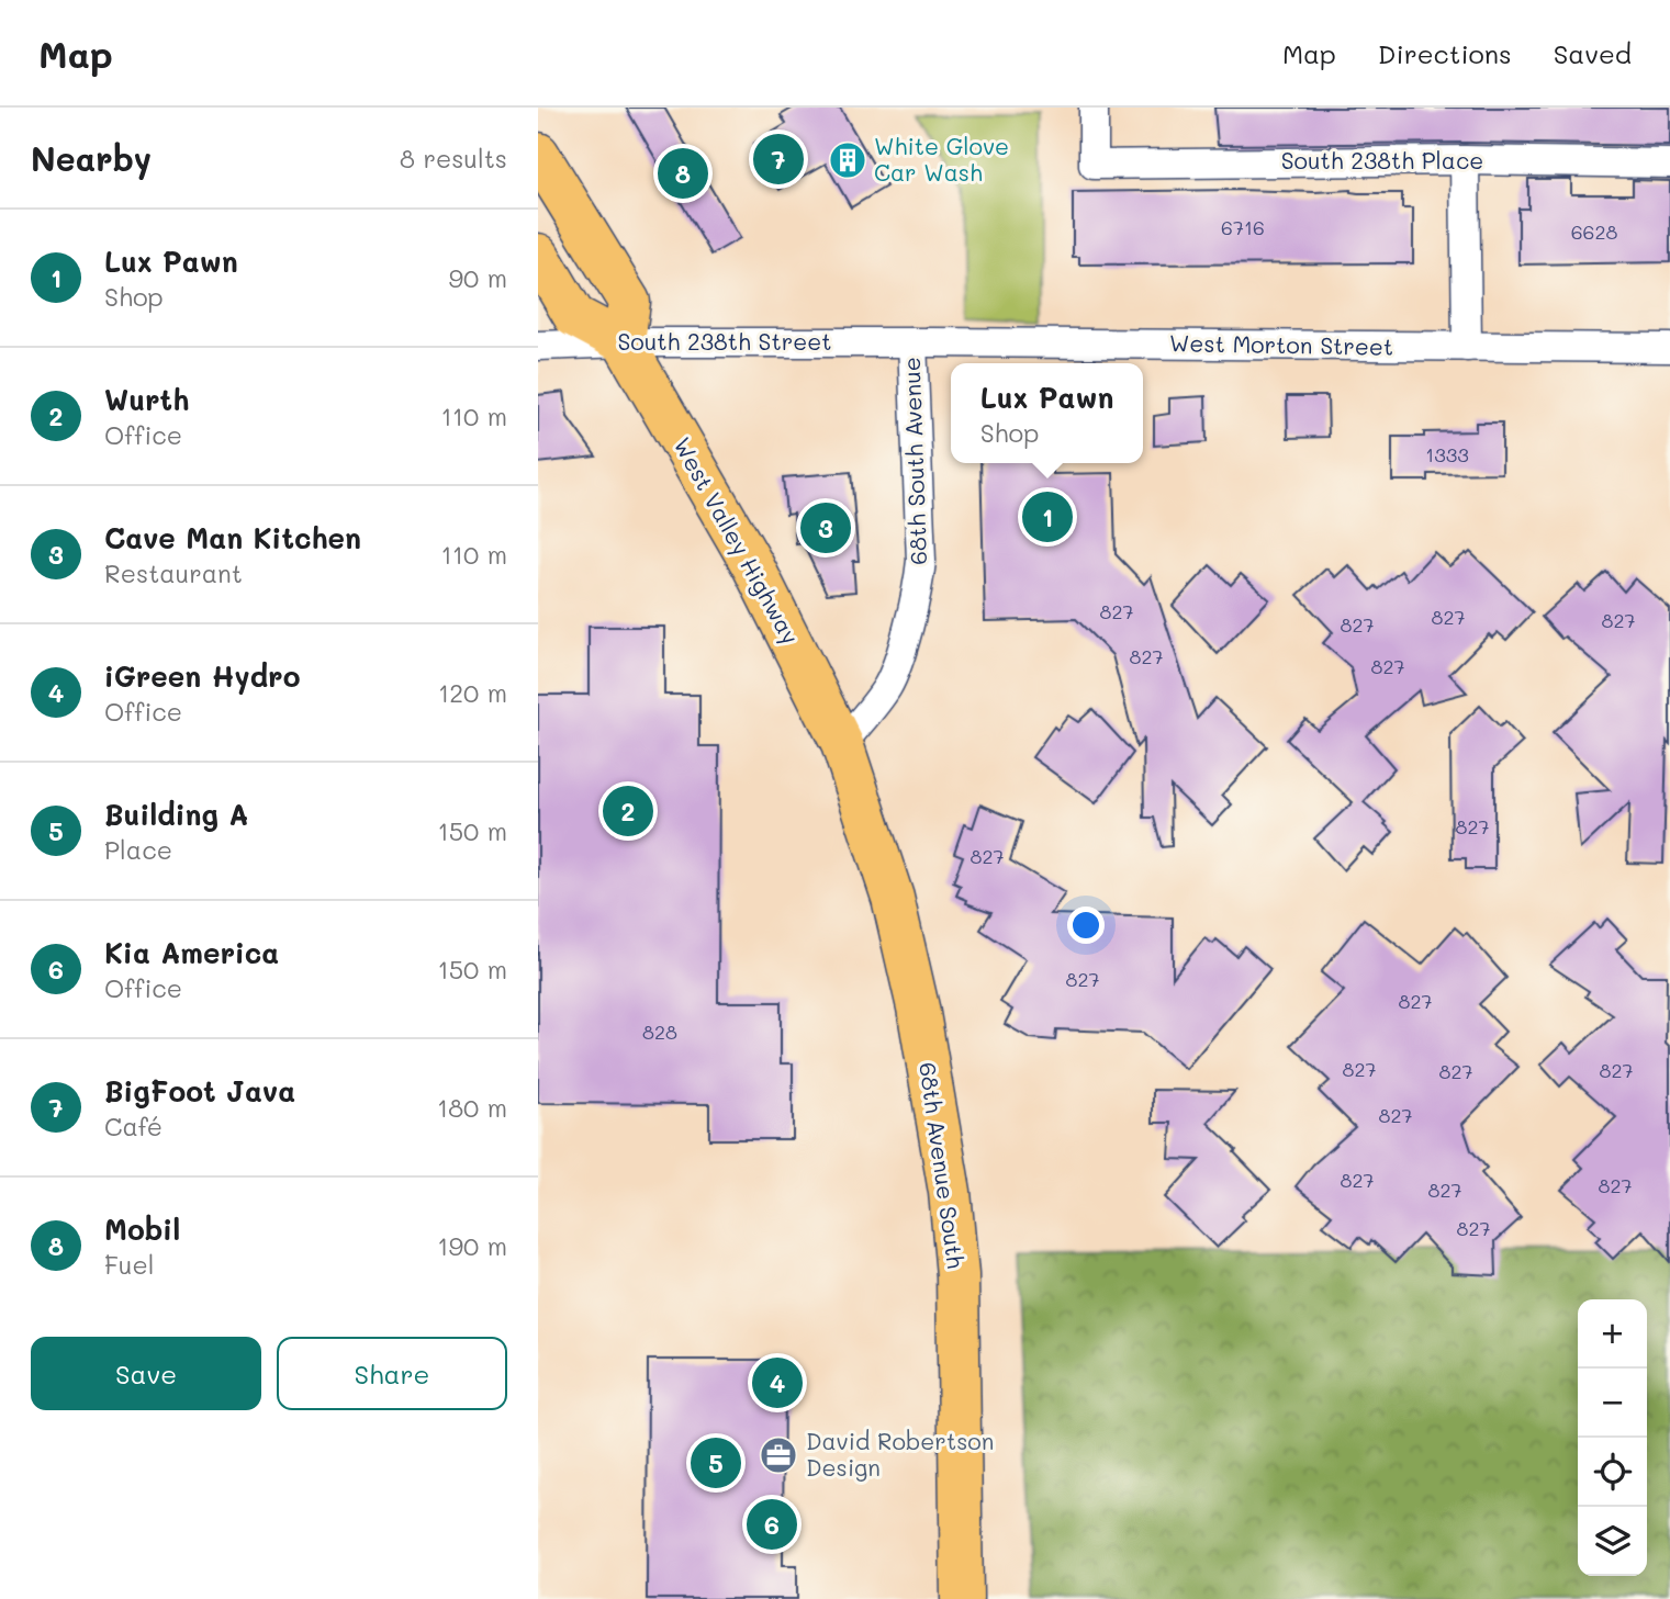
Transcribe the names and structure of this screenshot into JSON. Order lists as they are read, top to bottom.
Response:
{
  "streets": {
    "main road": ["West Valley Highway", "68th Avenue South"],
    "street": [
      "South 238th Place",
      "South 238th Street",
      "West Morton Street",
      "68th South Avenue"
    ]
  },
  "crossings": [
    ["South 238th Street", "West Morton Street"],
    ["South 238th Street", "68th South Avenue"],
    ["South 238th Street", "West Valley Highway"],
    ["West Morton Street", "68th South Avenue"],
    ["68th South Avenue", "West Valley Highway"],
    ["68th South Avenue", "68th Avenue South"],
    ["West Valley Highway", "68th Avenue South"]
  ],
  "places": {
    "building": ["White Glove Car Wash"],
    "office": ["David Robertson Design"]
  },
  "house_numbers": [
    "6716",
    "6628",
    "1333",
    "827",
    "827",
    "827",
    "827",
    "827",
    "827",
    "827",
    "827",
    "827",
    "827",
    "828",
    "827",
    "827",
    "827",
    "827",
    "827",
    "827",
    "827",
    "827"
  ],
  "page": {
    "header": "Map",
    "nav": ["Map", "Directions", "Saved"],
    "heading": ["Nearby", "8 results"],
    "pins": [
      "7",
      "8",
      "1",
      "3",
      "2",
      "4",
      "5",
      "6"
    ],
    "list": [
      {
        "mark": "1",
        "name": "Lux Pawn",
        "note": "Shop",
        "value": "90 m"
      },
      {
        "mark": "2",
        "name": "Wurth",
        "note": "Office",
        "value": "110 m"
      },
      {
        "mark": "3",
        "name": "Cave Man Kitchen",
        "note": "Restaurant",
        "value": "110 m"
      },
      {
        "mark": "4",
        "name": "iGreen Hydro",
        "note": "Office",
        "value": "120 m"
      },
      {
        "mark": "5",
        "name": "Building A",
        "note": "Place",
        "value": "150 m"
      },
      {
        "mark": "6",
        "name": "Kia America",
        "note": "Office",
        "value": "150 m"
      },
      {
        "mark": "7",
        "name": "BigFoot Java",
        "note": "Café",
        "value": "180 m"
      },
      {
        "mark": "8",
        "name": "Mobil",
        "note": "Fuel",
        "value": "190 m"
      }
    ],
    "popup": ["Lux Pawn", "Shop"],
    "map_buttons": ["+", "−"],
    "buttons": ["Save", "Share"]
  }
}
